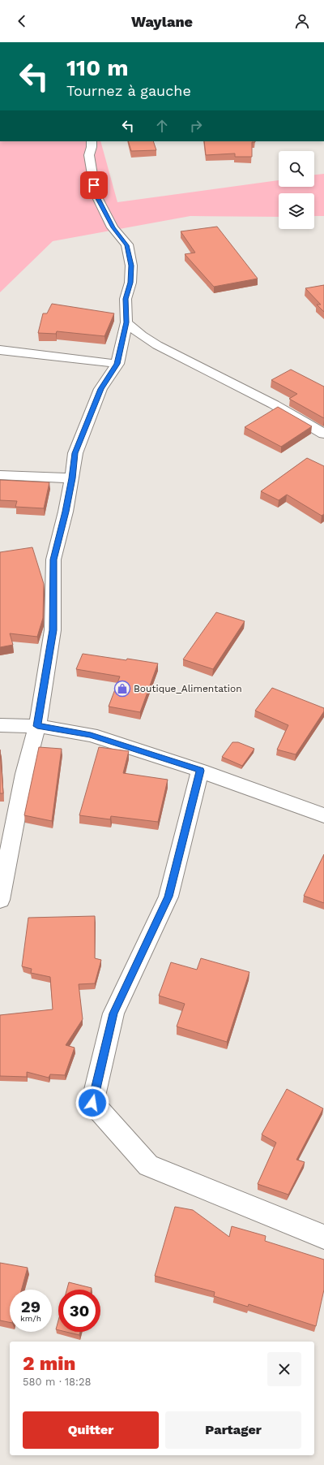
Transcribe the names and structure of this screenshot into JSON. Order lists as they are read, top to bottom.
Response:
{
  "places": {
    "shop": ["Boutique_Alimentation"]
  },
  "page": {
    "header": "Waylane",
    "turn": ["110 m", "Tournez à gauche"],
    "speed": "29 km/h",
    "limit": "30",
    "heading": ["2 min", "580 m · 18:28"],
    "buttons": ["Quitter", "Partager"]
  }
}
